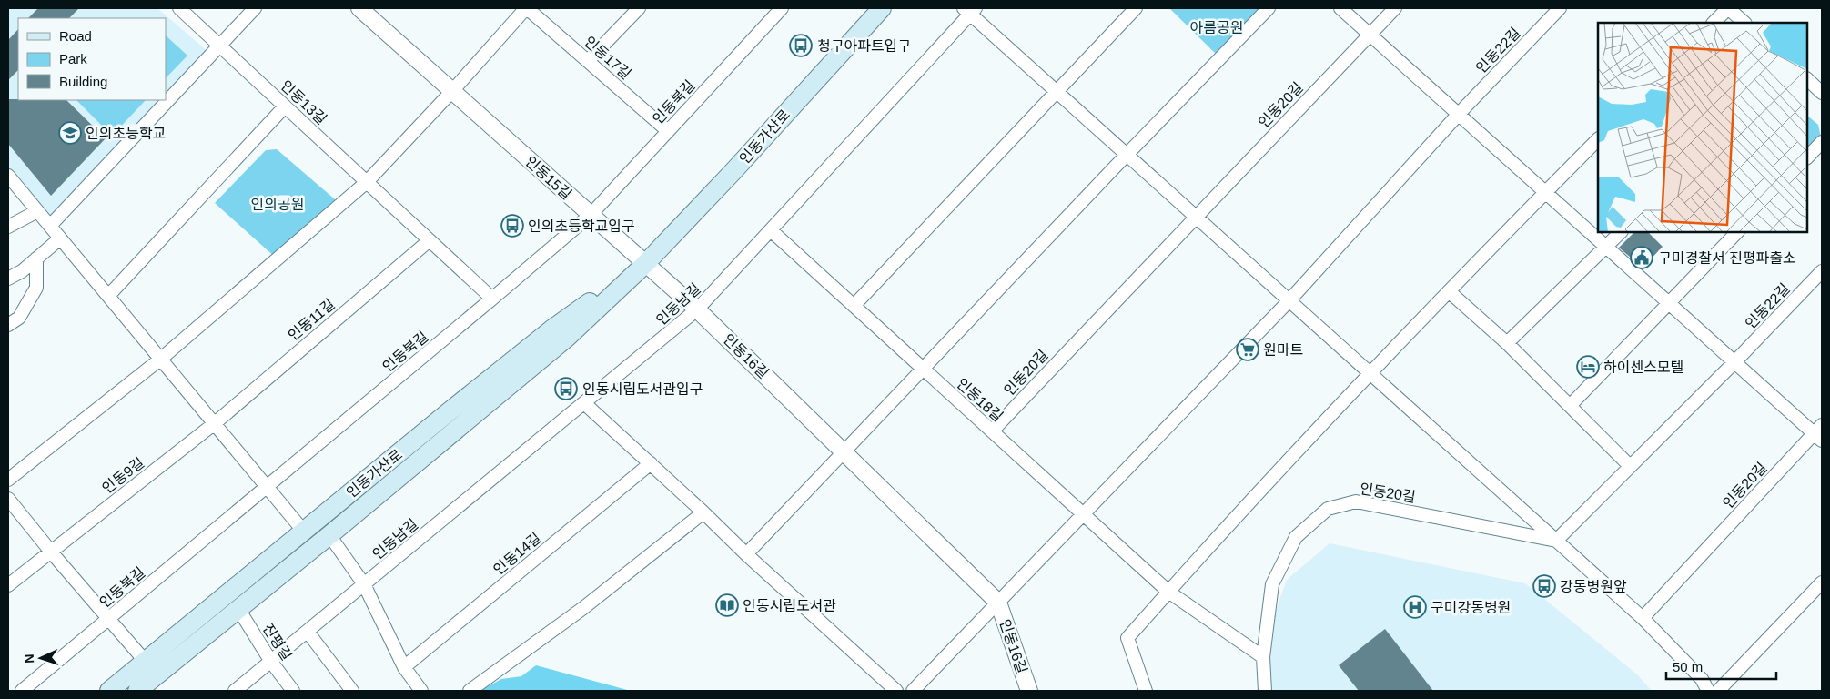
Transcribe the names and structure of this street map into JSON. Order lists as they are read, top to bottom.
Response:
{
  "streets": {
    "main road": ["인동가산로"],
    "street": [
      "인동22길",
      "인동17길",
      "인동13길",
      "인동북길",
      "인동20길",
      "인동15길",
      "인동남길",
      "인동11길",
      "인동16길",
      "인동18길",
      "인동9길",
      "인동14길",
      "진평길"
    ]
  },
  "crossings": [
    ["인동17길", "인동북길"],
    ["인동13길", "인동북길"],
    ["인동13길", "인동11길"],
    ["인동북길", "인동15길"],
    ["인동20길", "인동18길"],
    ["인동가산로", "인동15길"],
    ["인동가산로", "인동16길"],
    ["인동가산로", "진평길"],
    ["인동15길", "인동16길"],
    ["인동남길", "인동16길"],
    ["인동남길", "인동18길"],
    ["인동남길", "진평길"],
    ["인동11길", "인동9길"],
    ["인동16길", "인동18길"]
  ],
  "parks": ["아름공원", "인의공원"],
  "places": {
    "bus stop": [
      "청구아파트입구",
      "인의초등학교입구",
      "인동시립도서관입구",
      "강동병원앞"
    ],
    "school or university": ["인의초등학교"],
    "public building": ["구미경찰서 진평파출소"],
    "supermarket": ["원마트"],
    "hotel": ["하이센스모텔"],
    "library": ["인동시립도서관"],
    "hospital": ["구미강동병원"]
  },
  "legend": ["Road", "Park", "Building"],
  "scale_bar": "50 m",
  "north": "left"
}
